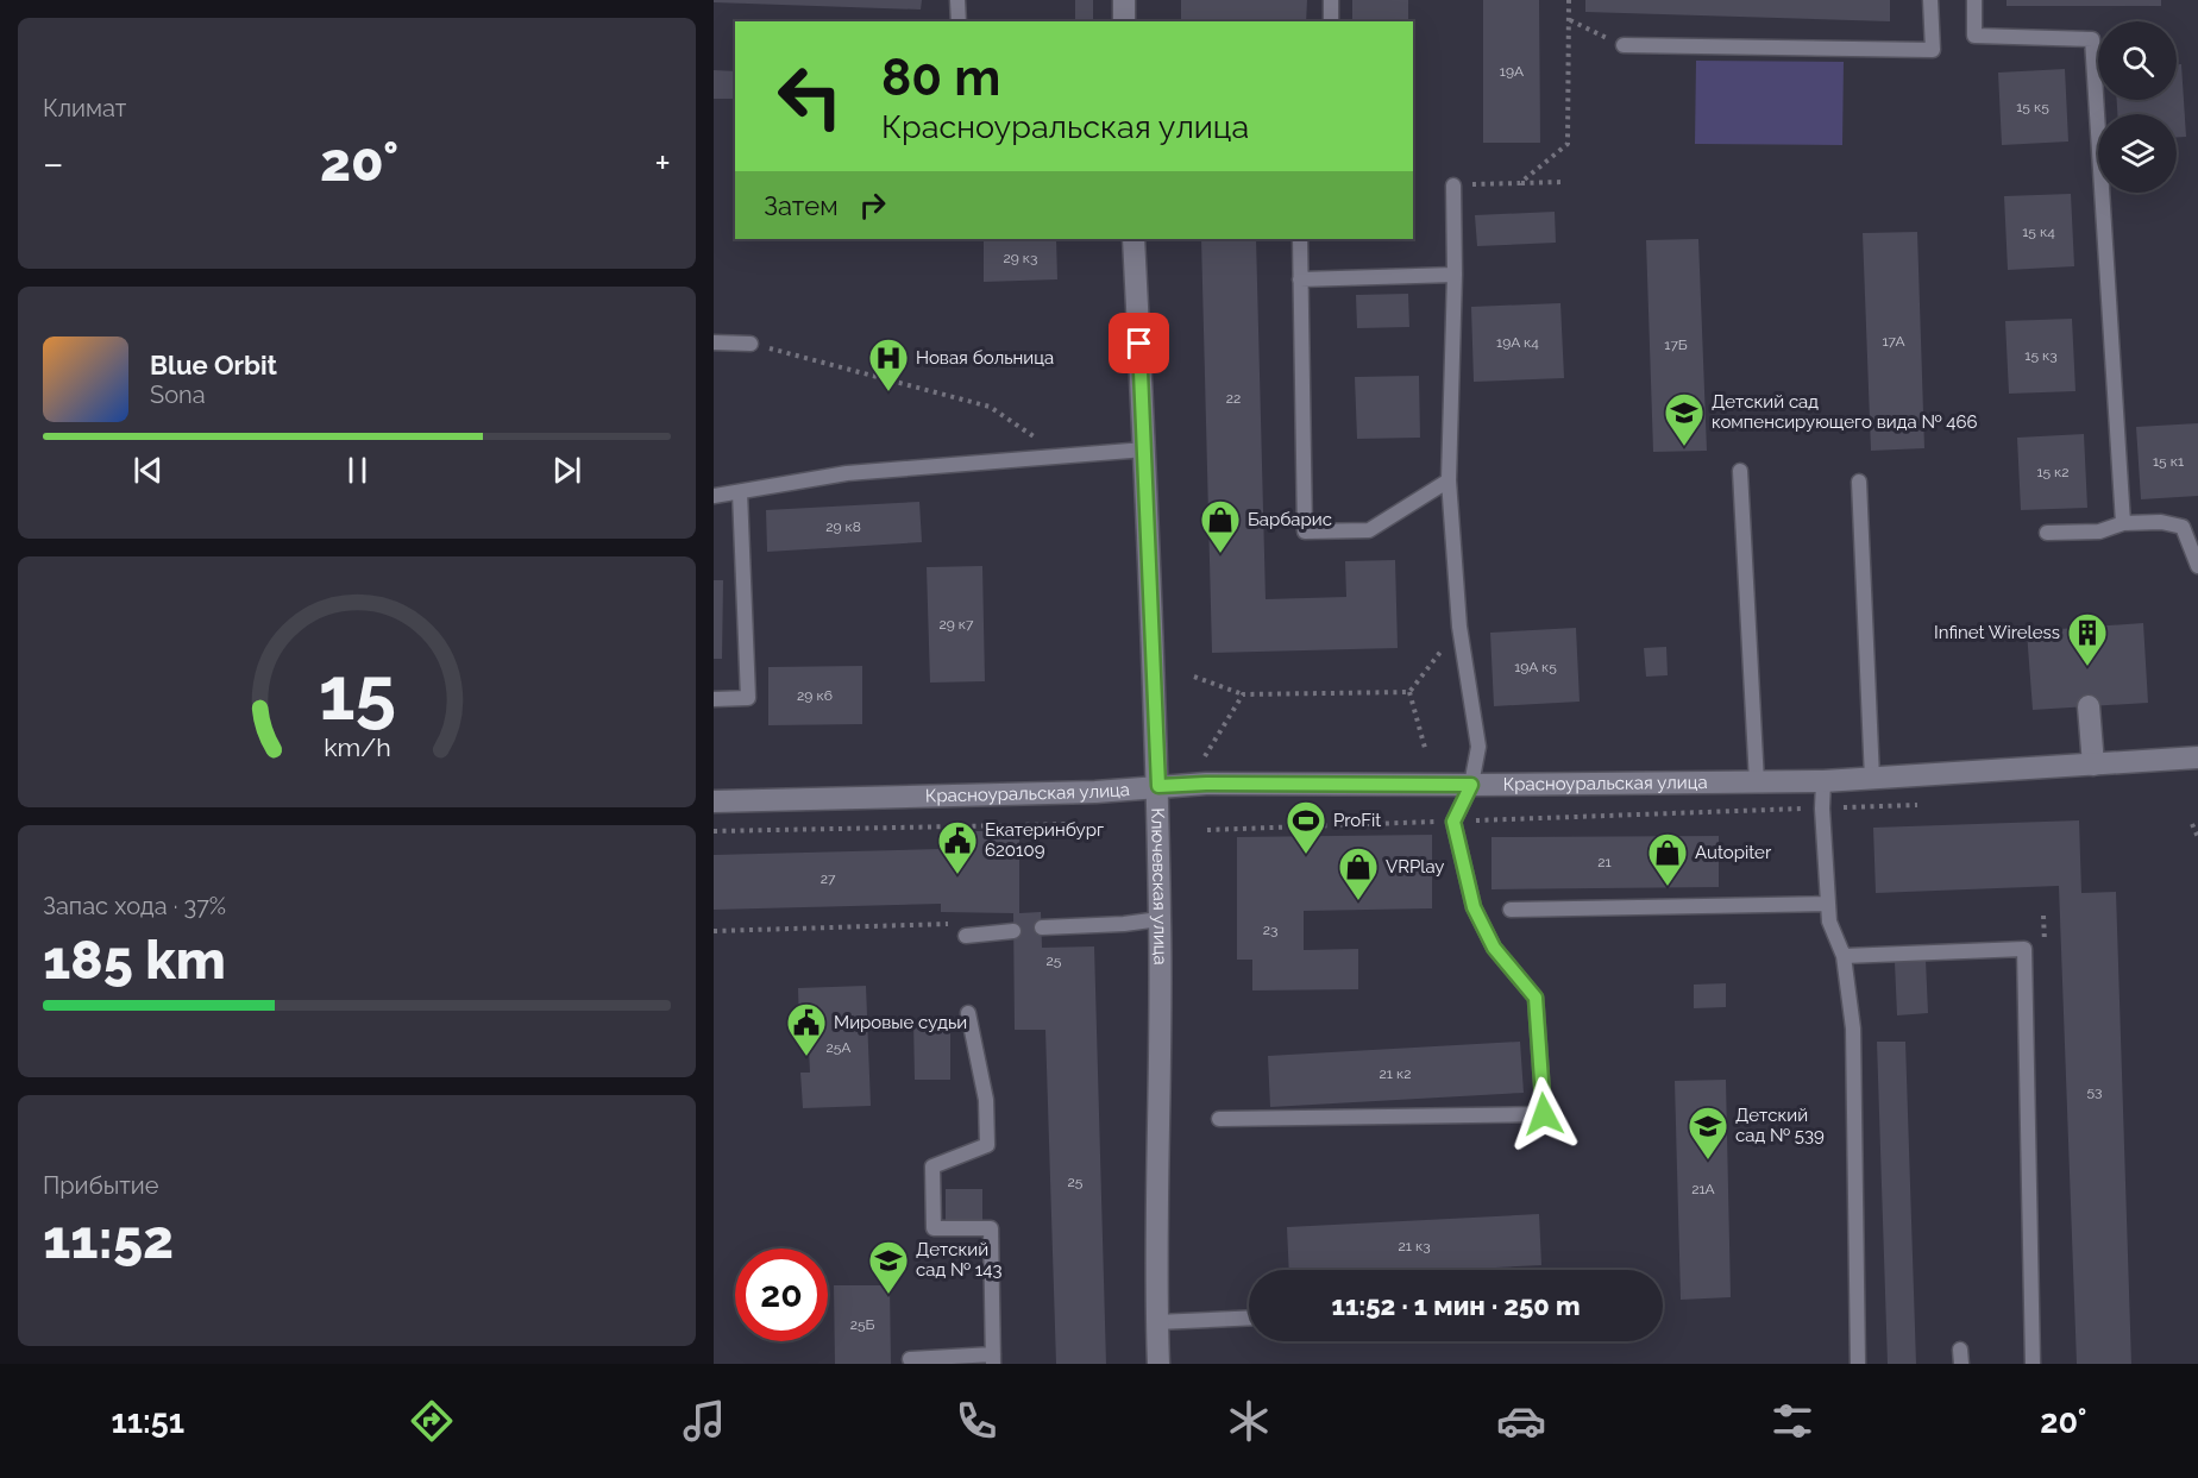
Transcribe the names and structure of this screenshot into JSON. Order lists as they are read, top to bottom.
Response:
{
  "streets": {
    "street": ["Красноуральская улица", "Ключевская улица"]
  },
  "crossings": [
    ["Красноуральская улица", "Ключевская улица"]
  ],
  "places": {
    "hospital": ["Новая больница"],
    "school or university": ["Детский сад компенсирующего вида № 466", "Детский сад № 539", "Детский сад № 143"],
    "shop": ["Барбарис", "Autopiter", "VRPlay"],
    "building": ["Infinet Wireless"],
    "sports": ["ProFit"],
    "public building": ["Екатеринбург 620109", "Мировые судьи"]
  },
  "house_numbers": [
    "19А",
    "15 к5",
    "15 к4",
    "29 к3",
    "17А",
    "19А к4",
    "17Б",
    "15 к3",
    "22",
    "15 к1",
    "15 к2",
    "29 к8",
    "29 к7",
    "19А к5",
    "29 к6",
    "21",
    "27",
    "23",
    "25",
    "25А",
    "21 к2",
    "53",
    "25",
    "21А",
    "21 к3",
    "25Б"
  ],
  "page": {
    "tile": [
      "Климат",
      ["Запас хода · 37%", "185 km"],
      ["Прибытие", "11:52"]
    ],
    "turn": ["80 m", "Красноуральская улица"],
    "heat": ["−", "20°", "+"],
    "then": "Затем",
    "song": ["Blue Orbit", "Sona"],
    "limit": "20",
    "trip": "11:52 · 1 мин · 250 m",
    "tabs": ["11:51", "20°"],
    "gauge": ["15", "km/h"]
  }
}
